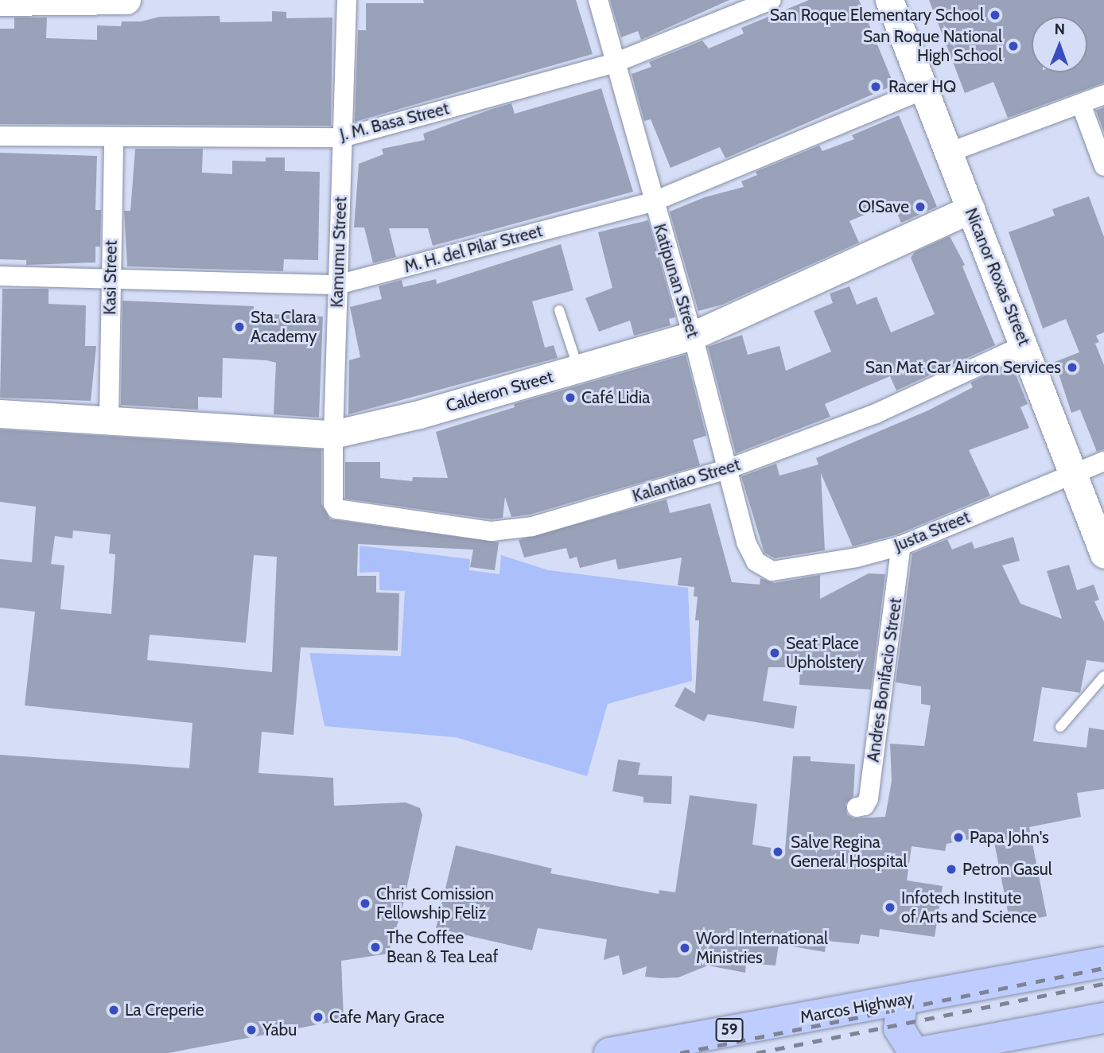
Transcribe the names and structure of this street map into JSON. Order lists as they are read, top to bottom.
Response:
{
  "streets": {
    "main road": ["Marcos Highway", "59"],
    "street": [
      "J. M. Basa Street",
      "M. H. del Pilar Street",
      "Kamumu Street",
      "Nicanor Roxas Street",
      "Kasi Street",
      "Katipunan Street",
      "Calderon Street",
      "Kalantiao Street",
      "Justa Street",
      "Andres Bonifacio Street"
    ]
  },
  "crossings": [
    ["J. M. Basa Street", "Kamumu Street"],
    ["J. M. Basa Street", "Kasi Street"],
    ["J. M. Basa Street", "Katipunan Street"],
    ["M. H. del Pilar Street", "Kamumu Street"],
    ["M. H. del Pilar Street", "Nicanor Roxas Street"],
    ["M. H. del Pilar Street", "Kasi Street"],
    ["M. H. del Pilar Street", "Katipunan Street"],
    ["Kamumu Street", "Calderon Street"],
    ["Kamumu Street", "Kalantiao Street"],
    ["Nicanor Roxas Street", "Calderon Street"],
    ["Nicanor Roxas Street", "Kalantiao Street"],
    ["Nicanor Roxas Street", "Justa Street"],
    ["Kasi Street", "Calderon Street"],
    ["Katipunan Street", "Calderon Street"],
    ["Katipunan Street", "Kalantiao Street"],
    ["Katipunan Street", "Justa Street"],
    ["Justa Street", "Andres Bonifacio Street"]
  ],
  "places": [
    "San Roque Elementary School",
    "San Roque National High School",
    "Racer HQ",
    "O!Save",
    "Sta. Clara Academy",
    "San Mat Car Aircon Services",
    "Café Lidia",
    "Seat Place Upholstery",
    "Papa John's",
    "Salve Regina General Hospital",
    "Petron Gasul",
    "Christ Comission Fellowship Feliz",
    "Infotech Institute of Arts and Science",
    "The Coffee Bean & Tea Leaf",
    "Word International Ministries",
    "La Creperie",
    "Cafe Mary Grace",
    "Yabu"
  ],
  "north": "top"
}
